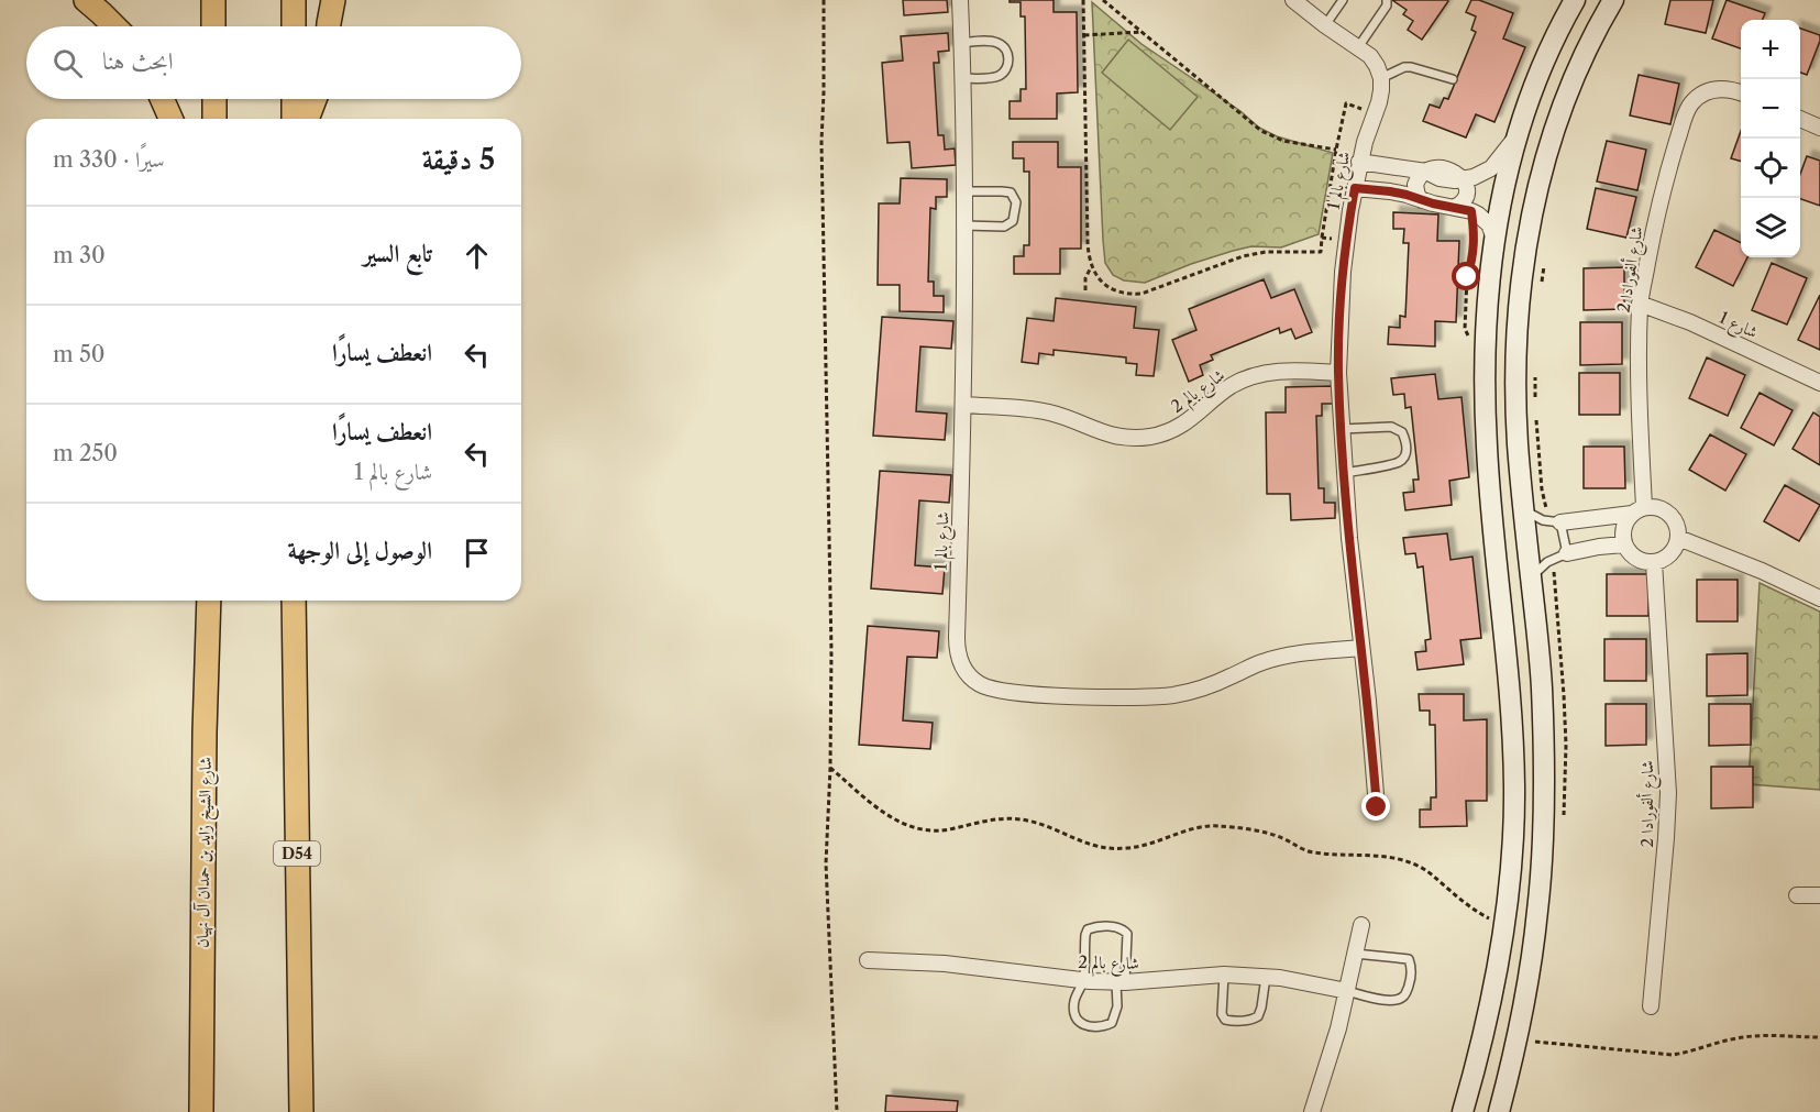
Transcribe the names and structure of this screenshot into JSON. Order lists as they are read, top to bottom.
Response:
{
  "streets": {
    "main road": ["شارع الشيخ زايد بن حمدان آل نهيان", "D54"],
    "street": [
      "شارع بالم 1",
      "شارع ألفورادا 2",
      "شارع 1",
      "شارع بالم 2"
    ]
  },
  "crossings": [
    ["شارع بالم 1", "شارع بالم 2"],
    ["شارع ألفورادا 2", "شارع 1"]
  ],
  "page": {
    "map_buttons": ["+", "−"],
    "search": "ابحث هنا",
    "heading": ["5 دقيقة", "سيرًا · 330 m"],
    "list": [
      ["تابع السير", "30 m"],
      ["انعطف يسارًا", "50 m"],
      ["انعطف يسارًا", "شارع بالم 1", "250 m"],
      "الوصول إلى الوجهة"
    ]
  }
}
